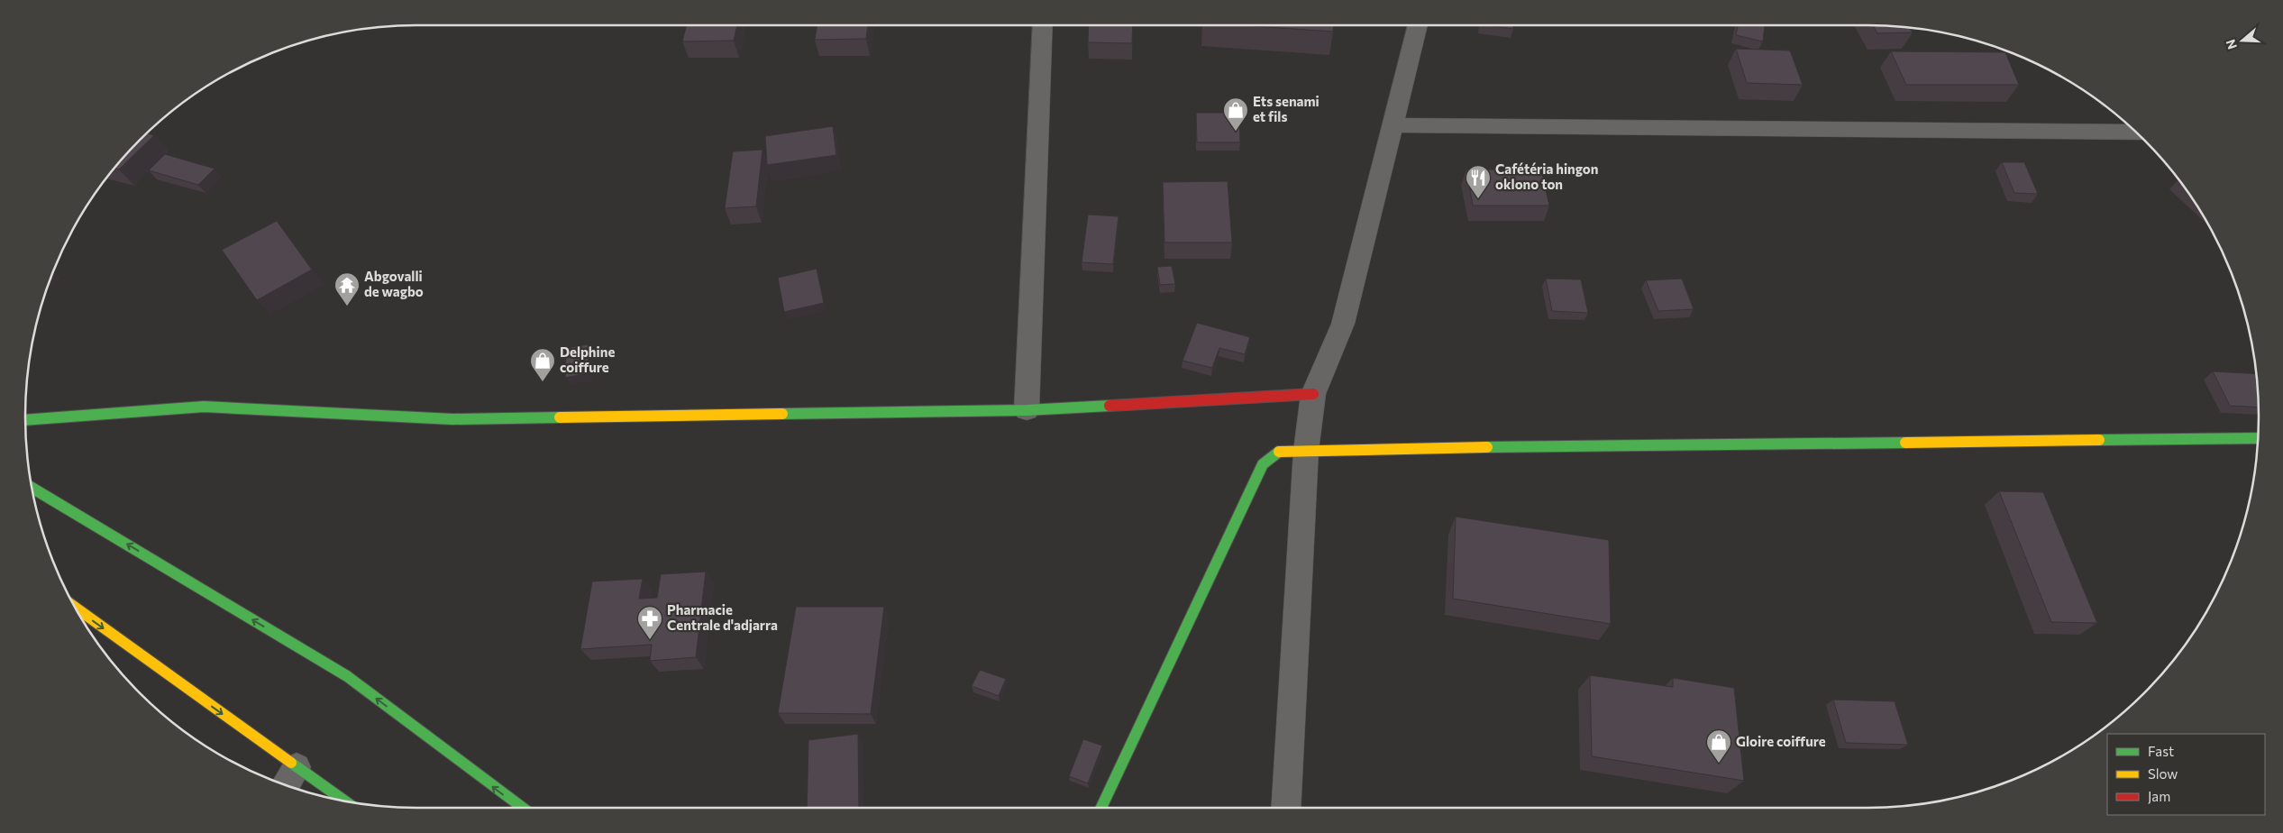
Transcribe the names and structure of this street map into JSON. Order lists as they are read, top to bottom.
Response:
{
  "places": {
    "shop": ["Ets senami et fils", "Delphine coiffure", "Gloire coiffure"],
    "restaurant": ["Cafétéria hingon oklono ton"],
    "temple": ["Abgovalli de wagbo"],
    "pharmacy": ["Pharmacie Centrale d'adjarra"]
  },
  "legend": ["Fast", "Slow", "Jam"],
  "north": "left"
}
